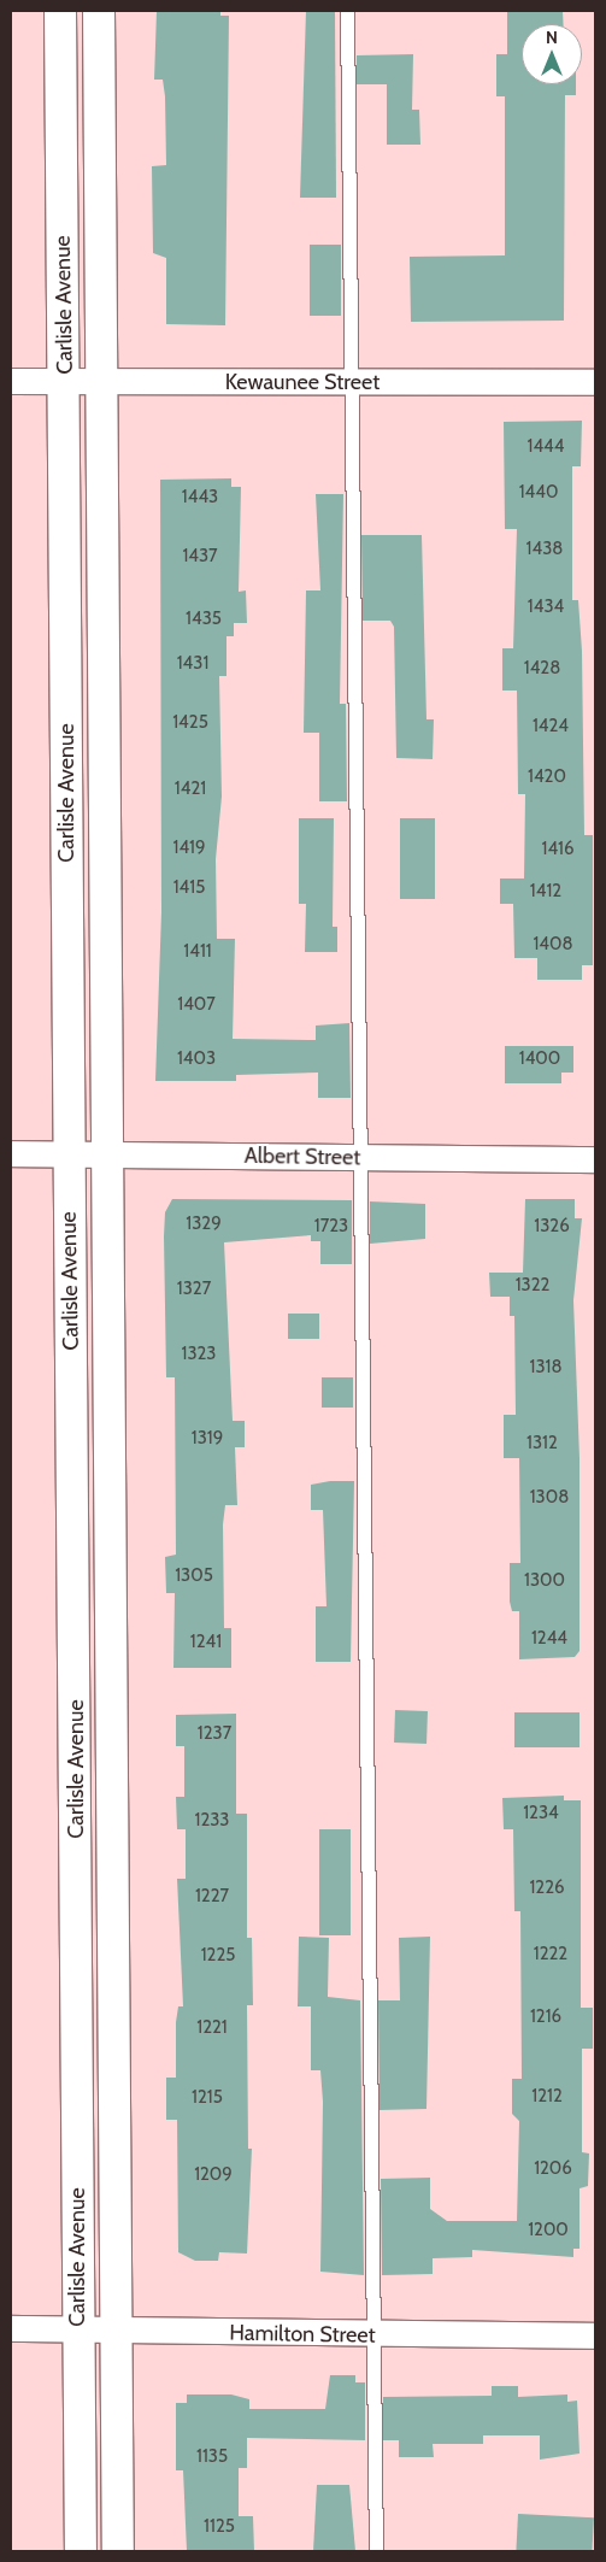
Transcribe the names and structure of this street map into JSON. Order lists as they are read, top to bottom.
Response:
{
  "streets": {
    "street": [
      "Carlisle Avenue",
      "Kewaunee Street",
      "Albert Street",
      "Hamilton Street"
    ]
  },
  "crossings": [
    ["Carlisle Avenue", "Kewaunee Street"],
    ["Carlisle Avenue", "Albert Street"],
    ["Carlisle Avenue", "Hamilton Street"]
  ],
  "house_numbers": [
    "1444",
    "1440",
    "1443",
    "1438",
    "1437",
    "1434",
    "1435",
    "1431",
    "1428",
    "1425",
    "1424",
    "1420",
    "1421",
    "1419",
    "1416",
    "1415",
    "1412",
    "1408",
    "1411",
    "1407",
    "1403",
    "1400",
    "1329",
    "1723",
    "1326",
    "1322",
    "1327",
    "1323",
    "1318",
    "1319",
    "1312",
    "1308",
    "1305",
    "1300",
    "1244",
    "1241",
    "1237",
    "1234",
    "1233",
    "1226",
    "1227",
    "1222",
    "1225",
    "1216",
    "1221",
    "1212",
    "1215",
    "1206",
    "1209",
    "1200",
    "1135",
    "1125"
  ],
  "north": "top"
}
